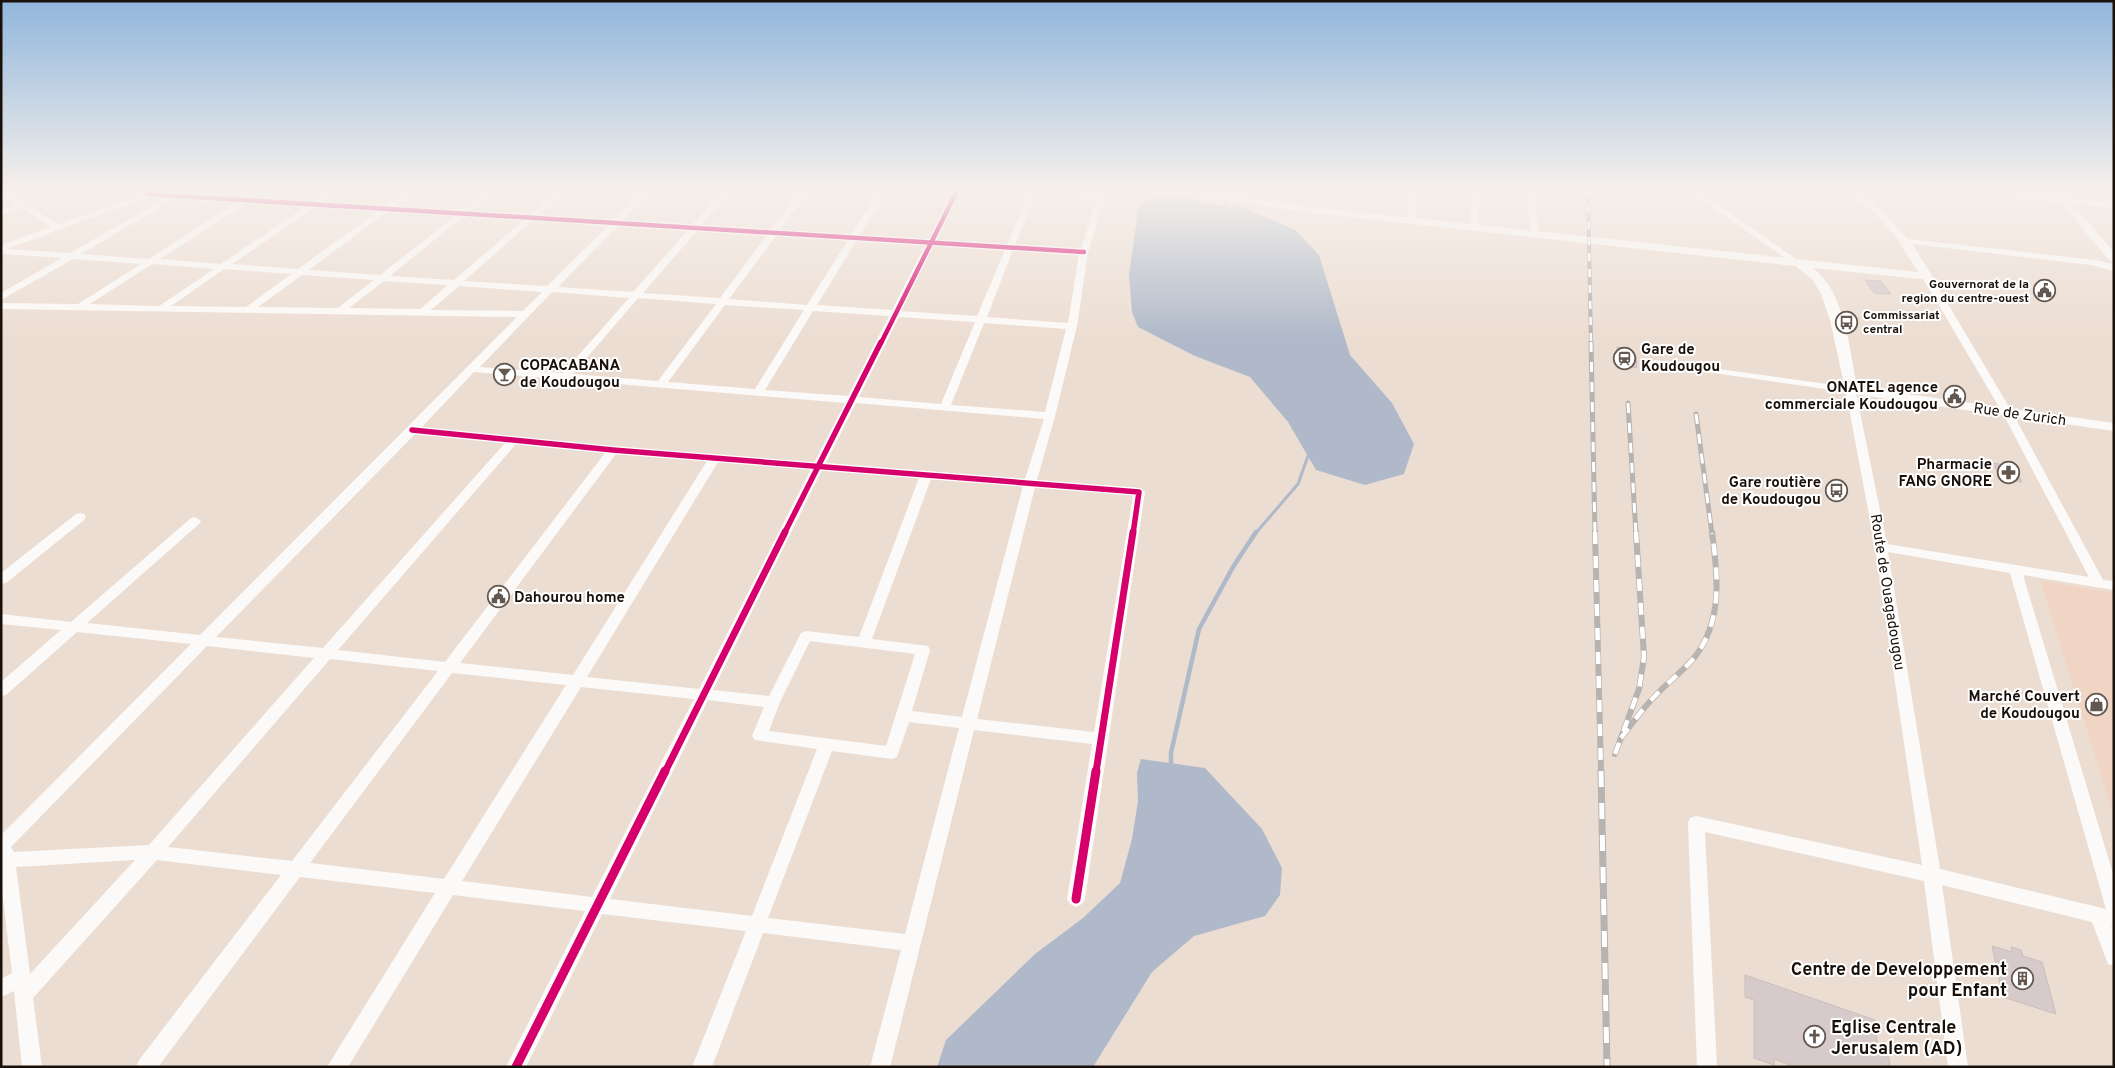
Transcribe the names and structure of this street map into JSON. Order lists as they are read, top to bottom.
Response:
{
  "streets": {
    "main road": ["Rue de Zurich", "Route de Ouagadougou"]
  },
  "crossings": [
    ["Rue de Zurich", "Route de Ouagadougou"]
  ],
  "places": {
    "public building": ["Gouvernorat de la region du centre-ouest", "ONATEL agence commerciale Koudougou", "Dahourou home"],
    "bus stop": ["Commissariat central", "Gare routière de Koudougou"],
    "station": ["Gare de Koudougou"],
    "bar": ["COPACABANA de Koudougou"],
    "pharmacy": ["Pharmacie FANG GNORE"],
    "shop": ["Marché Couvert de Koudougou"],
    "building": ["Centre de Developpement pour Enfant"],
    "church": ["Eglise Centrale Jerusalem (AD)"]
  }
}
